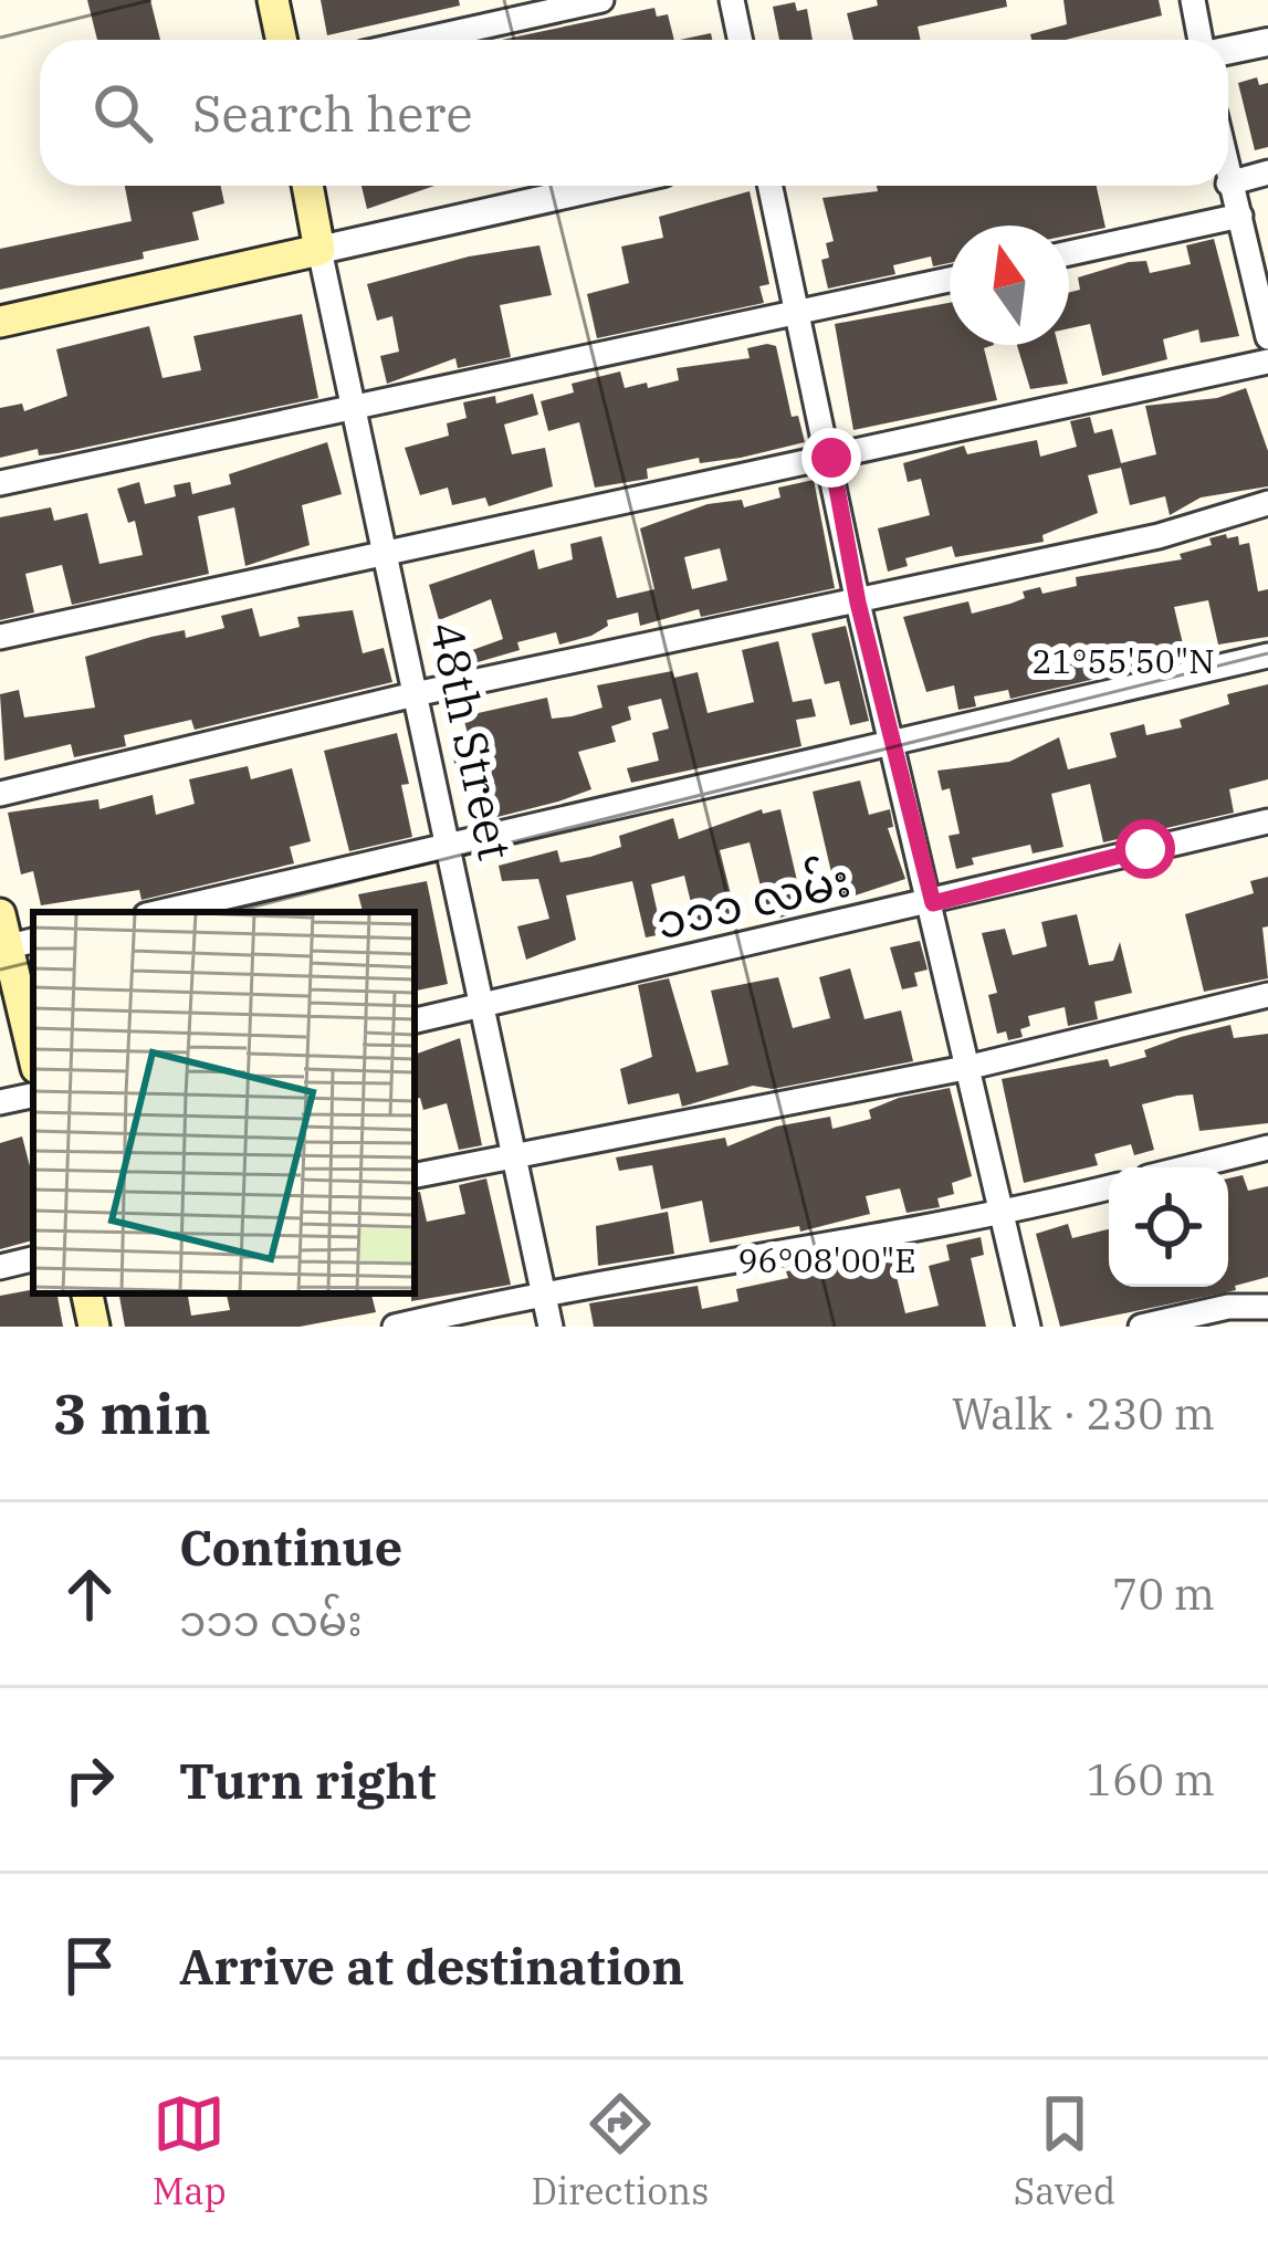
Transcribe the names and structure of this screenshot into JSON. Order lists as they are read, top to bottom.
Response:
{
  "streets": {
    "main road": ["48th Street"],
    "street": ["၁၁၁ လမ်း"]
  },
  "crossings": [
    ["48th Street", "၁၁၁ လမ်း"]
  ],
  "north": "top",
  "page": {
    "search": "Search here",
    "heading": ["3 min", "Walk · 230 m"],
    "list": [
      ["Continue", "၁၁၁ လမ်း", "70 m"],
      ["Turn right", "160 m"],
      "Arrive at destination"
    ],
    "nav": ["Map", "Directions", "Saved"]
  },
  "coordinates": ["21°55'50\"N", "96°08'00\"E"]
}
